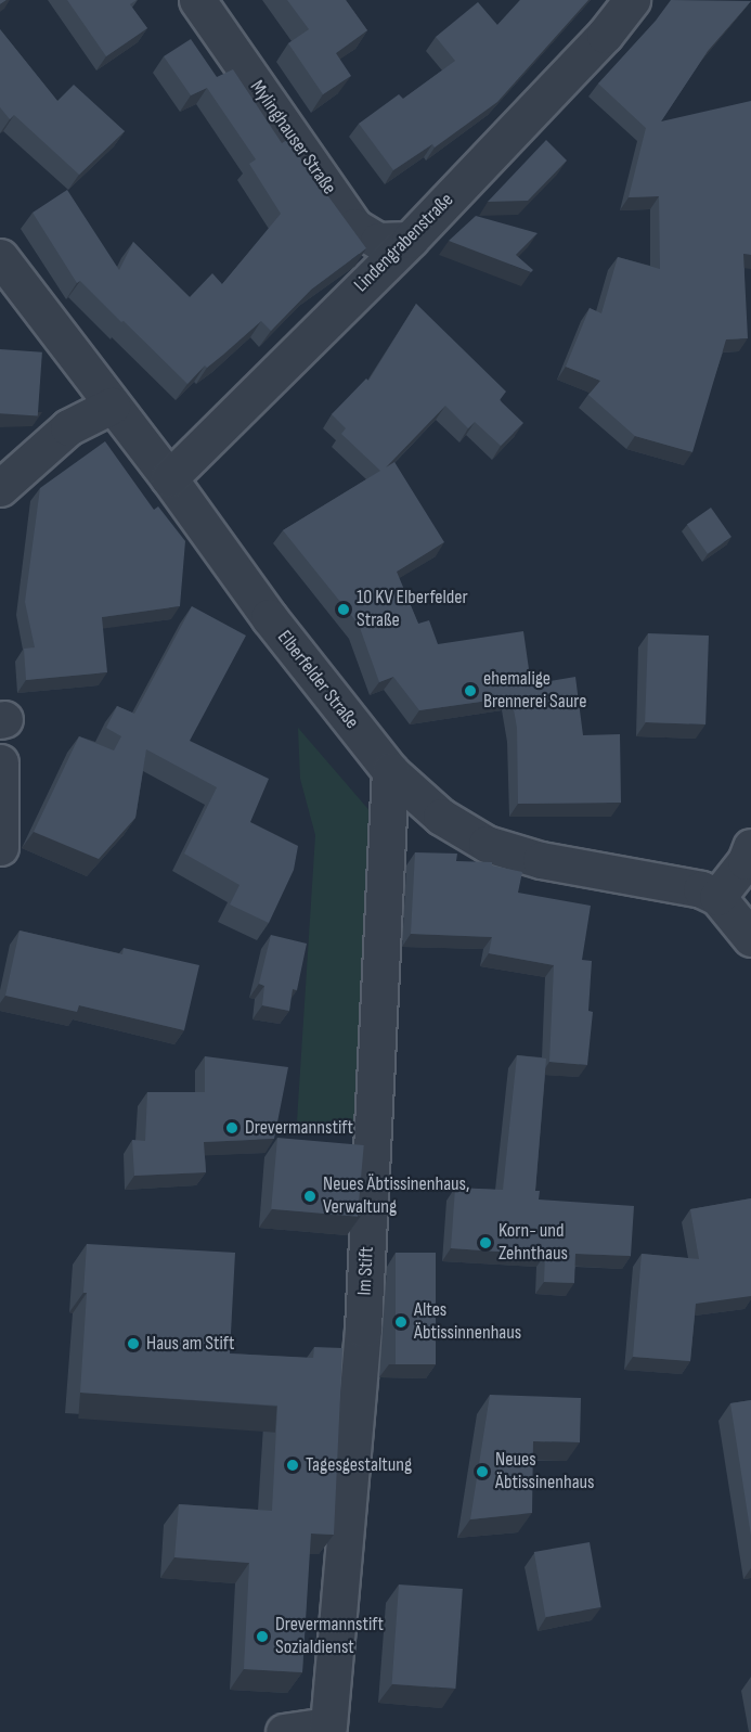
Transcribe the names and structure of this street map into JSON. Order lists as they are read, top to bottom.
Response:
{
  "streets": {
    "street": [
      "Mylinghauser Straße",
      "Lindengrabenstraße",
      "Elberfelder Straße",
      "Im Stift"
    ]
  },
  "crossings": [
    ["Mylinghauser Straße", "Lindengrabenstraße"],
    ["Lindengrabenstraße", "Elberfelder Straße"],
    ["Elberfelder Straße", "Im Stift"]
  ],
  "places": [
    "10 KV Elberfelder Straße",
    "ehemalige Brennerei Saure",
    "Drevermannstift",
    "Neues Äbtissinenhaus, Verwaltung",
    "Korn- und Zehnthaus",
    "Altes Äbtissinnenhaus",
    "Haus am Stift",
    "Tagesgestaltung",
    "Neues Äbtissinenhaus",
    "Drevermannstift Sozialdienst"
  ]
}
